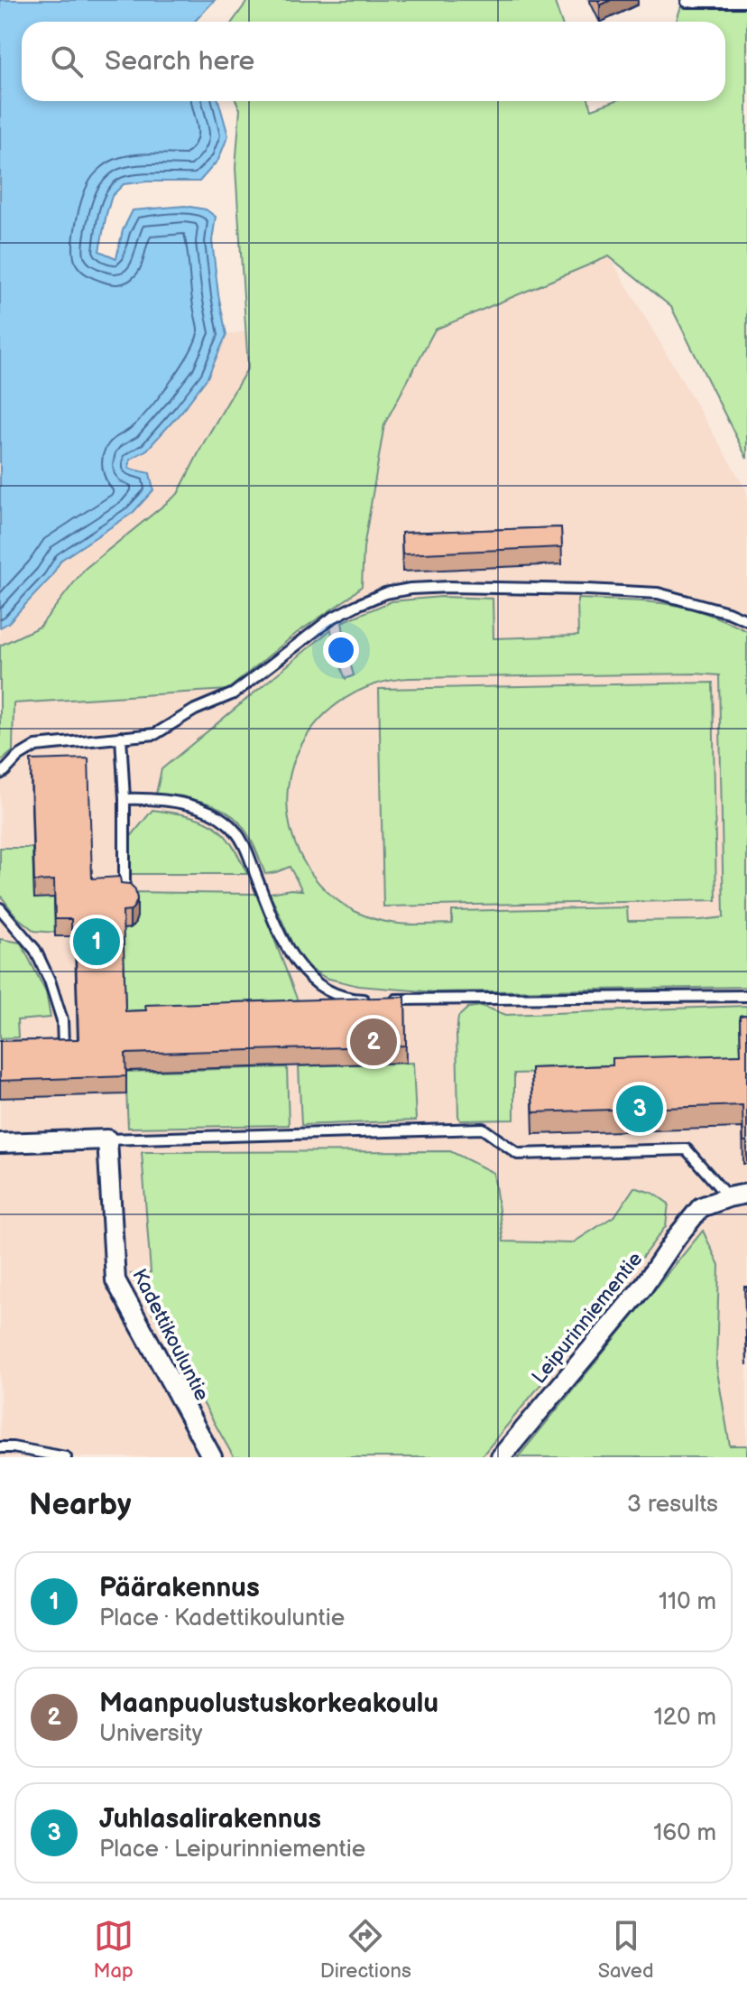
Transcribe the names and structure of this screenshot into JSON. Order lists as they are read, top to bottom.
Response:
{
  "streets": {
    "street": ["Leipurinniementie", "Kadettikouluntie"]
  },
  "page": {
    "search": "Search here",
    "pins": ["1", "2", "3"],
    "heading": ["Nearby", "3 results"],
    "list": [
      {
        "mark": "1",
        "name": "Päärakennus",
        "note": "Place · Kadettikouluntie",
        "value": "110 m"
      },
      {
        "mark": "2",
        "name": "Maanpuolustuskorkeakoulu",
        "note": "University",
        "value": "120 m"
      },
      {
        "mark": "3",
        "name": "Juhlasalirakennus",
        "note": "Place · Leipurinniementie",
        "value": "160 m"
      }
    ],
    "nav": ["Map", "Directions", "Saved"]
  }
}
